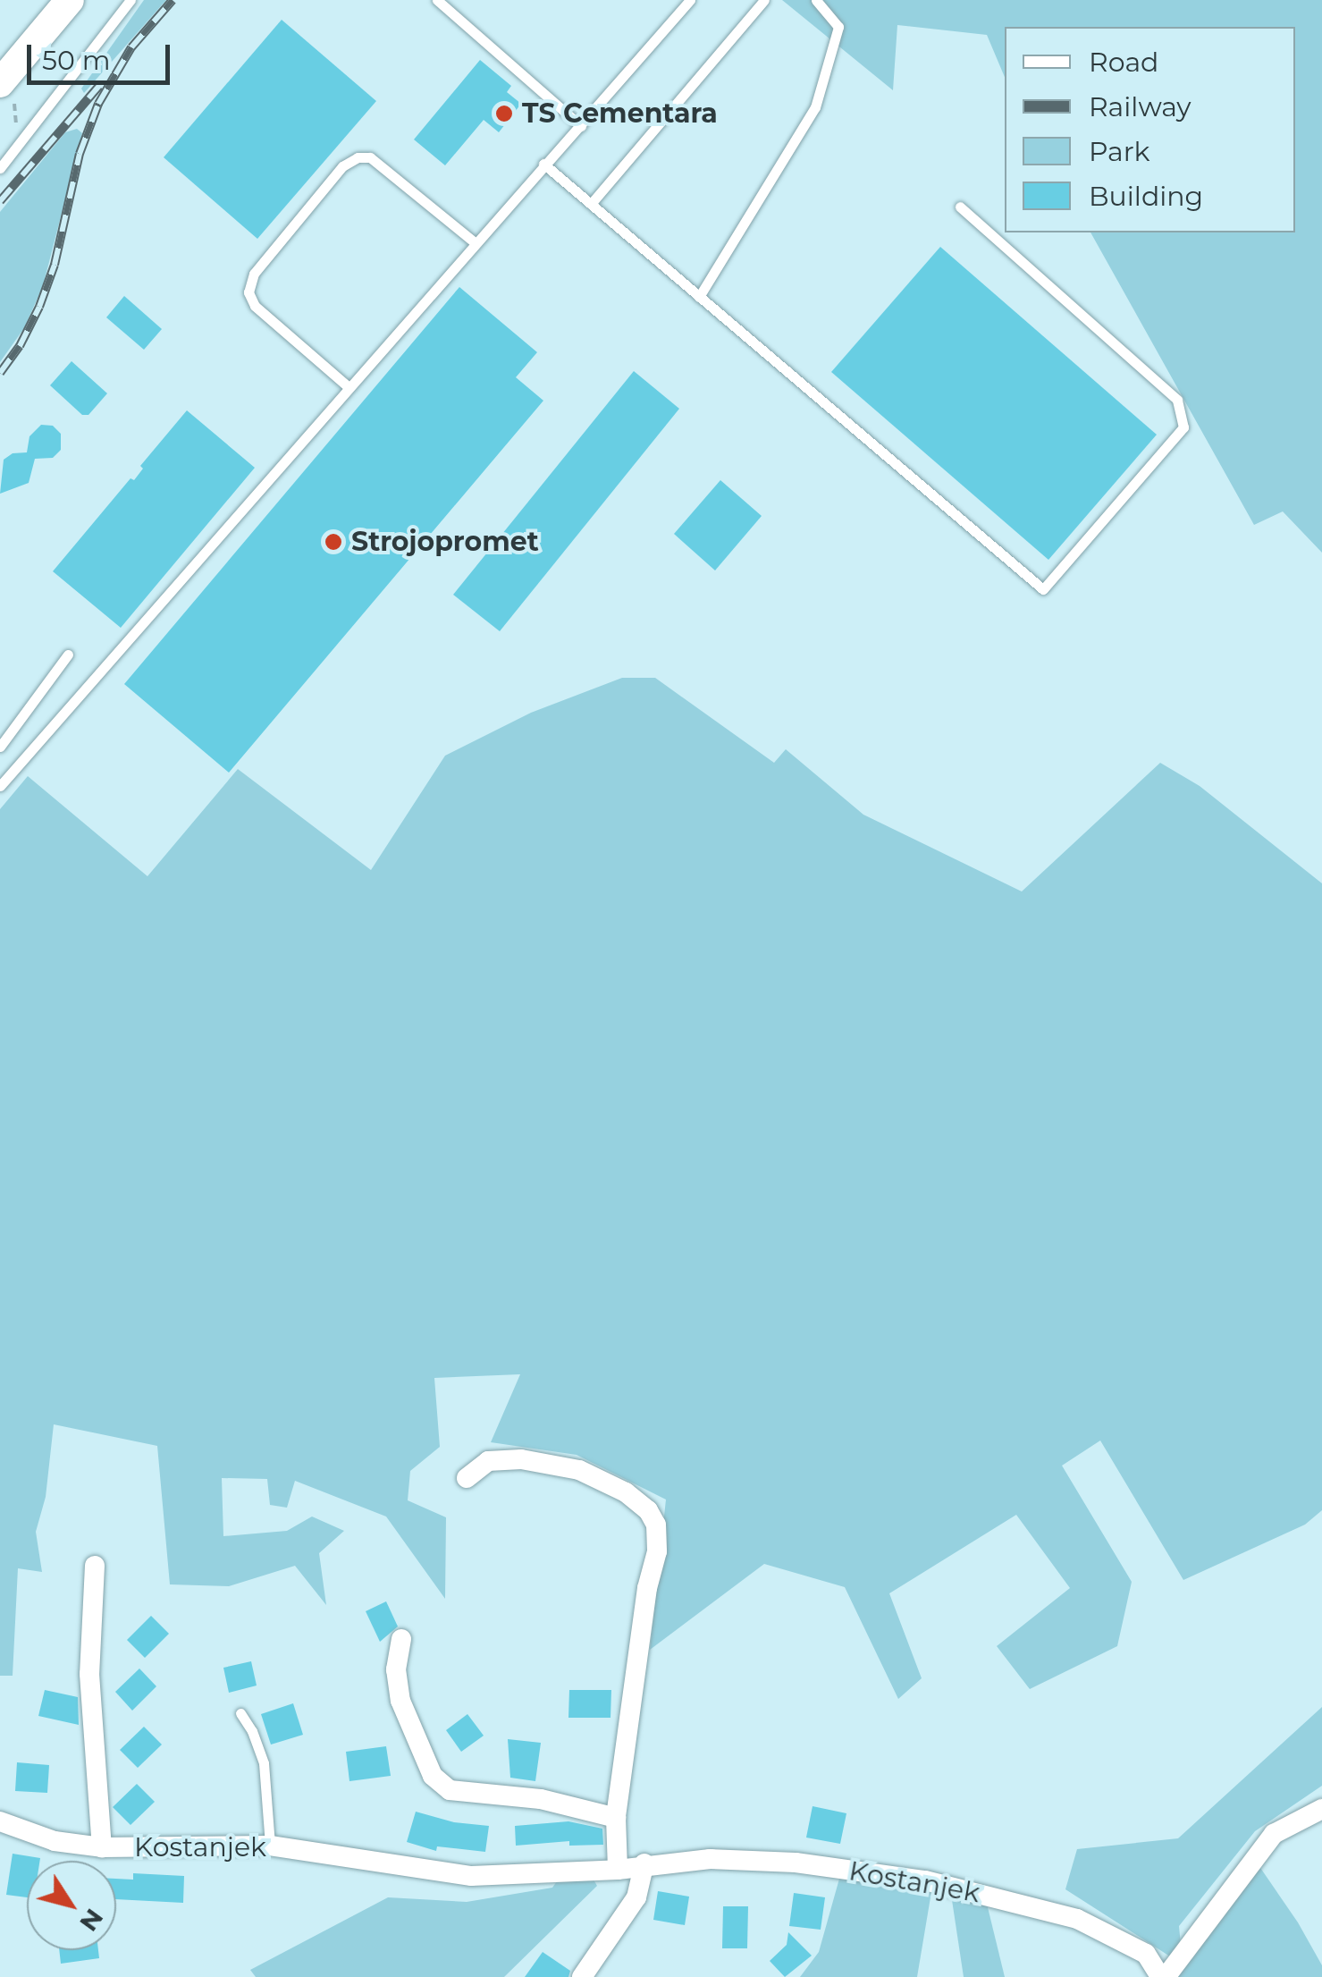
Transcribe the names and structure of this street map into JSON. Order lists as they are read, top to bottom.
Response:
{
  "streets": {
    "street": ["Kostanjek"]
  },
  "places": ["TS Cementara", "Strojopromet"],
  "legend": [
    "Road",
    "Railway",
    "Park",
    "Building"
  ],
  "scale_bar": "50 m",
  "north": "bottom right"
}
